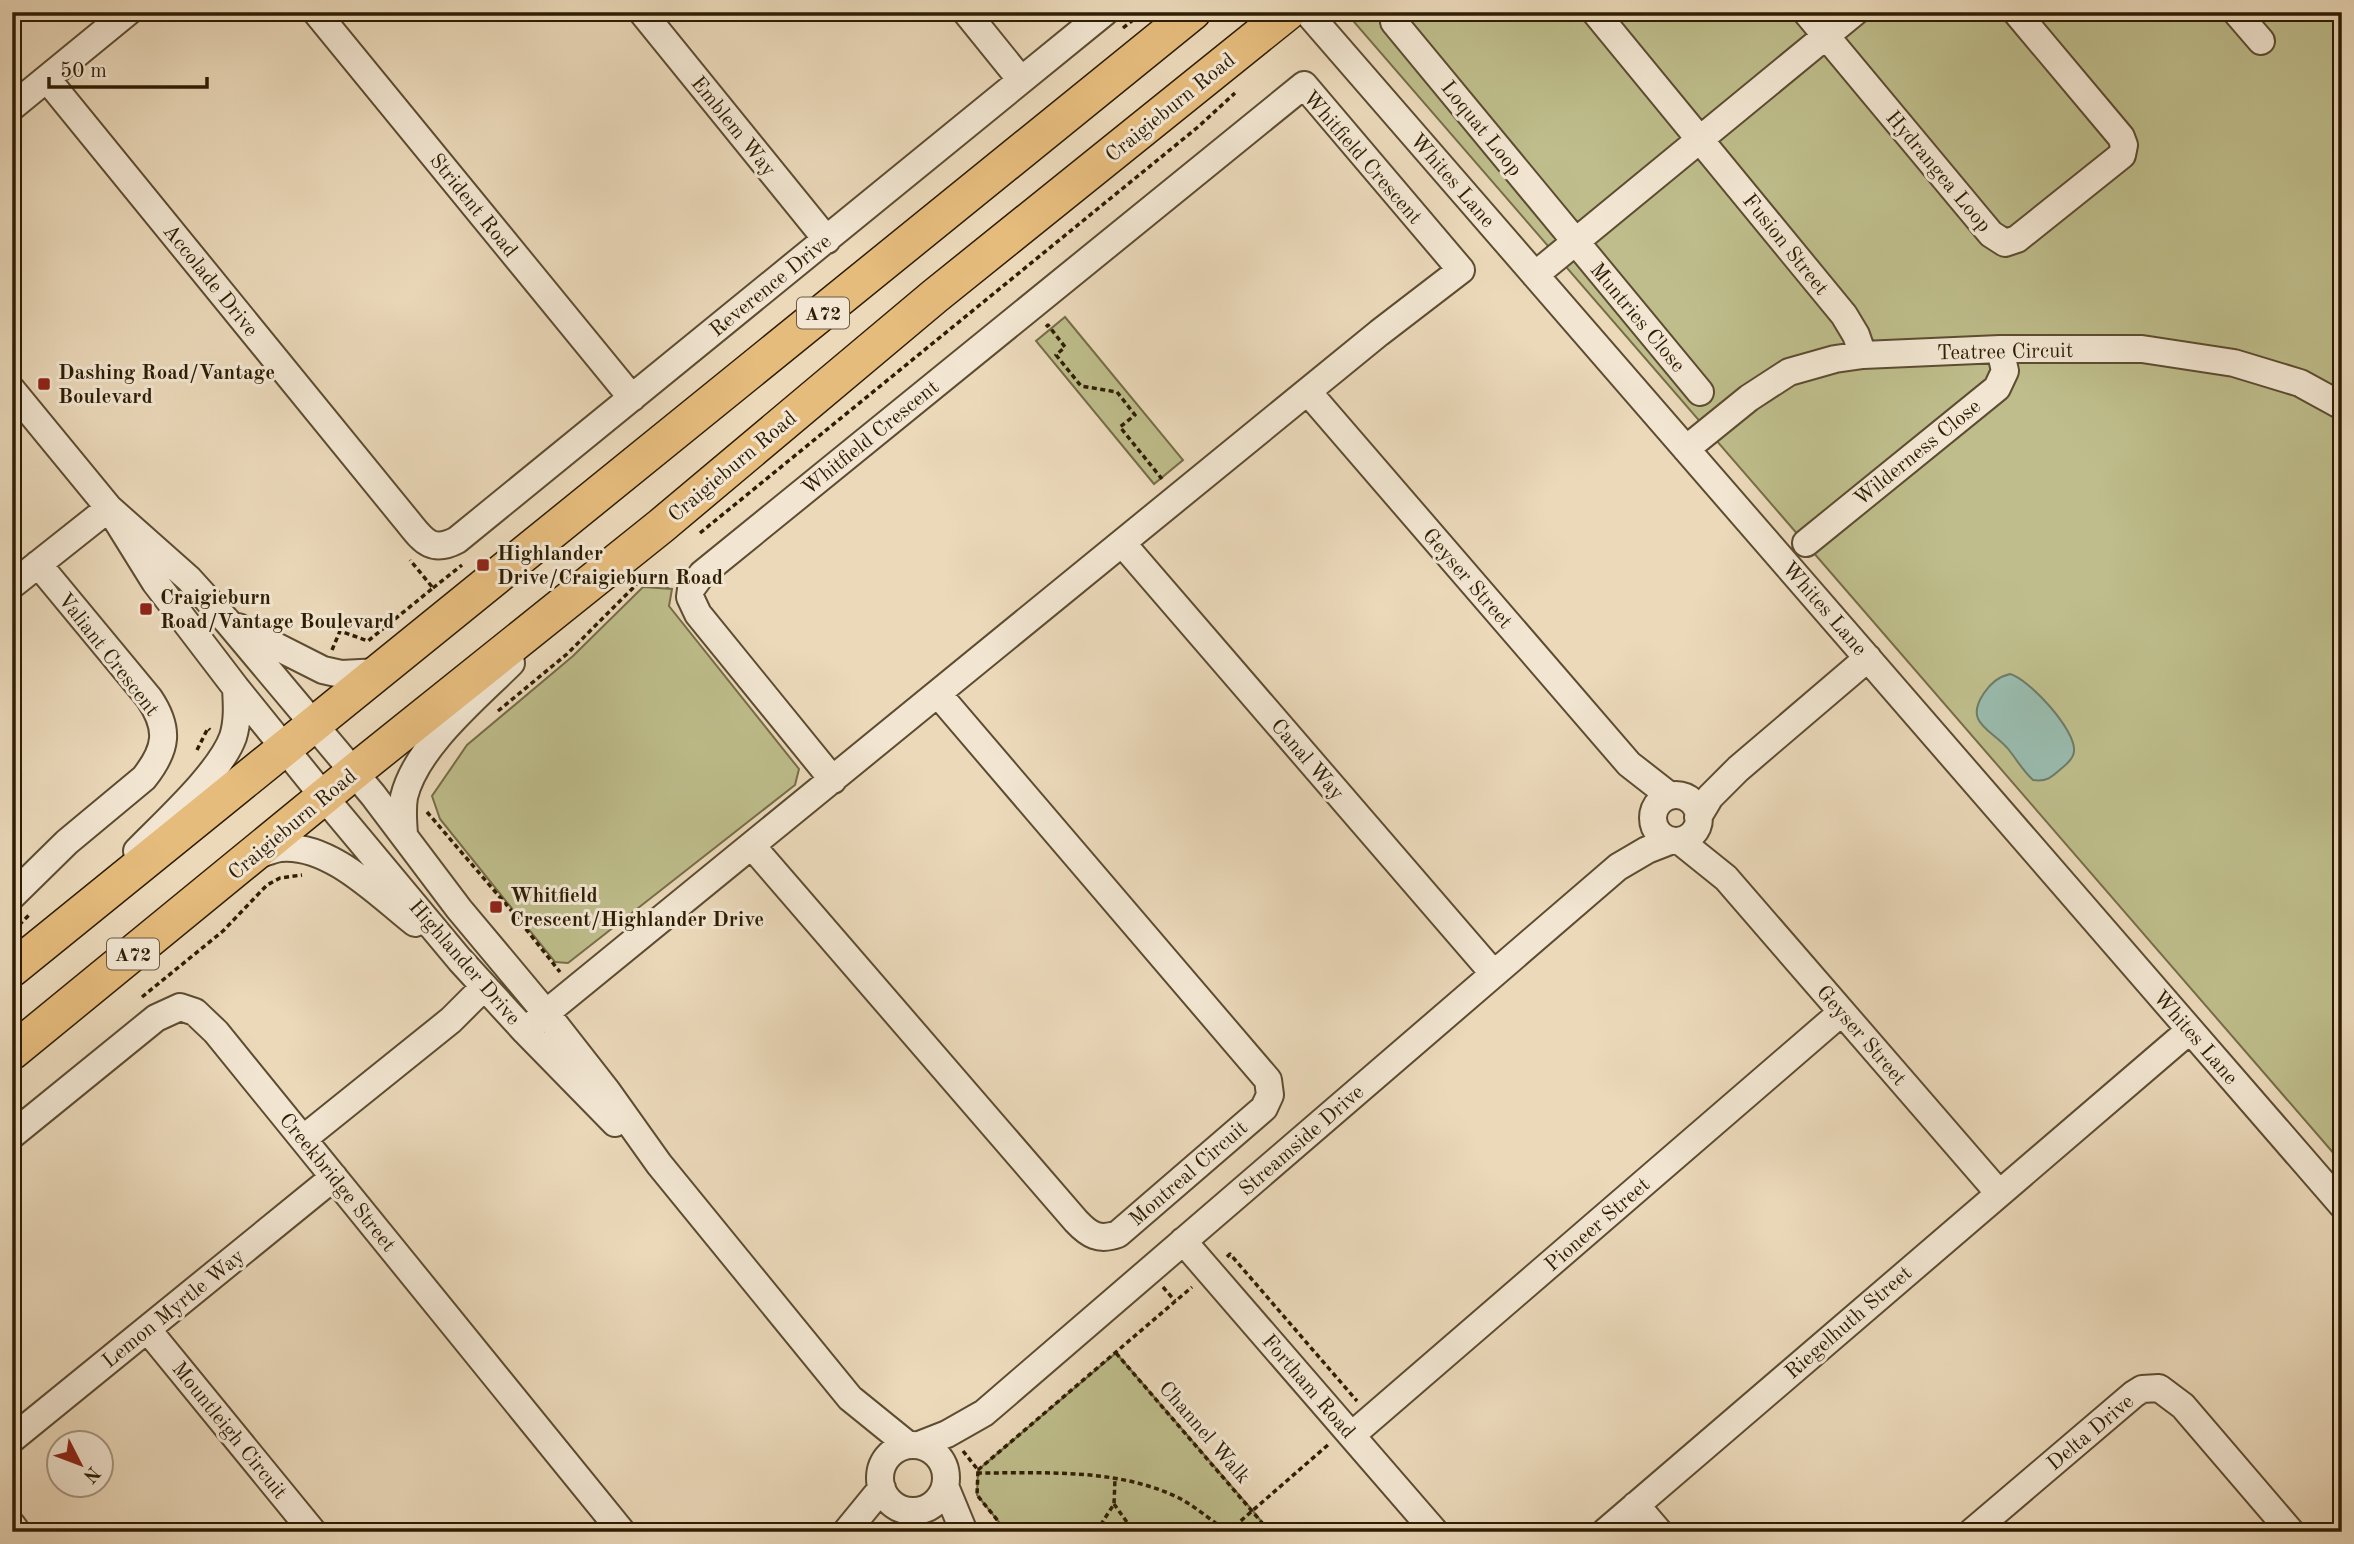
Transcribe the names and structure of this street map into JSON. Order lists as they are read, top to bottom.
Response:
{
  "streets": {
    "main road": ["Craigieburn Road", "A72"],
    "street": [
      "Emblem Way",
      "Loquat Loop",
      "Whitfield Crescent",
      "Hydrangea Loop",
      "Whites Lane",
      "Strident Road",
      "Fusion Street",
      "Accolade Drive",
      "Reverence Drive",
      "Muntries Close",
      "Teatree Circuit",
      "Wilderness Close",
      "Geyser Street",
      "Valiant Crescent",
      "Canal Way",
      "Highlander Drive",
      "Streamside Drive",
      "Montreal Circuit",
      "Creekbridge Street",
      "Pioneer Street",
      "Lemon Myrtle Way",
      "Riegelhuth Street",
      "Fortham Road",
      "Mountleigh Circuit",
      "Delta Drive"
    ],
    "path": ["Channel Walk"]
  },
  "crossings": [
    ["Craigieburn Road", "Highlander Drive"],
    ["Emblem Way", "Reverence Drive"],
    ["Loquat Loop", "Muntries Close"],
    ["Whitfield Crescent", "Geyser Street"],
    ["Whitfield Crescent", "Canal Way"],
    ["Whitfield Crescent", "Highlander Drive"],
    ["Whitfield Crescent", "Montreal Circuit"],
    ["Whites Lane", "Teatree Circuit"],
    ["Whites Lane", "Streamside Drive"],
    ["Whites Lane", "Riegelhuth Street"],
    ["Strident Road", "Reverence Drive"],
    ["Fusion Street", "Teatree Circuit"],
    ["Accolade Drive", "Reverence Drive"],
    ["A72", "Highlander Drive"],
    ["Teatree Circuit", "Wilderness Close"],
    ["Geyser Street", "Streamside Drive"],
    ["Geyser Street", "Pioneer Street"],
    ["Geyser Street", "Riegelhuth Street"],
    ["Canal Way", "Streamside Drive"],
    ["Highlander Drive", "Streamside Drive"],
    ["Streamside Drive", "Fortham Road"],
    ["Creekbridge Street", "Lemon Myrtle Way"],
    ["Pioneer Street", "Fortham Road"],
    ["Lemon Myrtle Way", "Mountleigh Circuit"]
  ],
  "places": {
    "transit": [
      "Dashing Road/Vantage Boulevard",
      "Highlander Drive/Craigieburn Road",
      "Craigieburn Road/Vantage Boulevard",
      "Whitfield Crescent/Highlander Drive"
    ]
  },
  "scale_bar": "50 m",
  "north": "bottom right"
}
